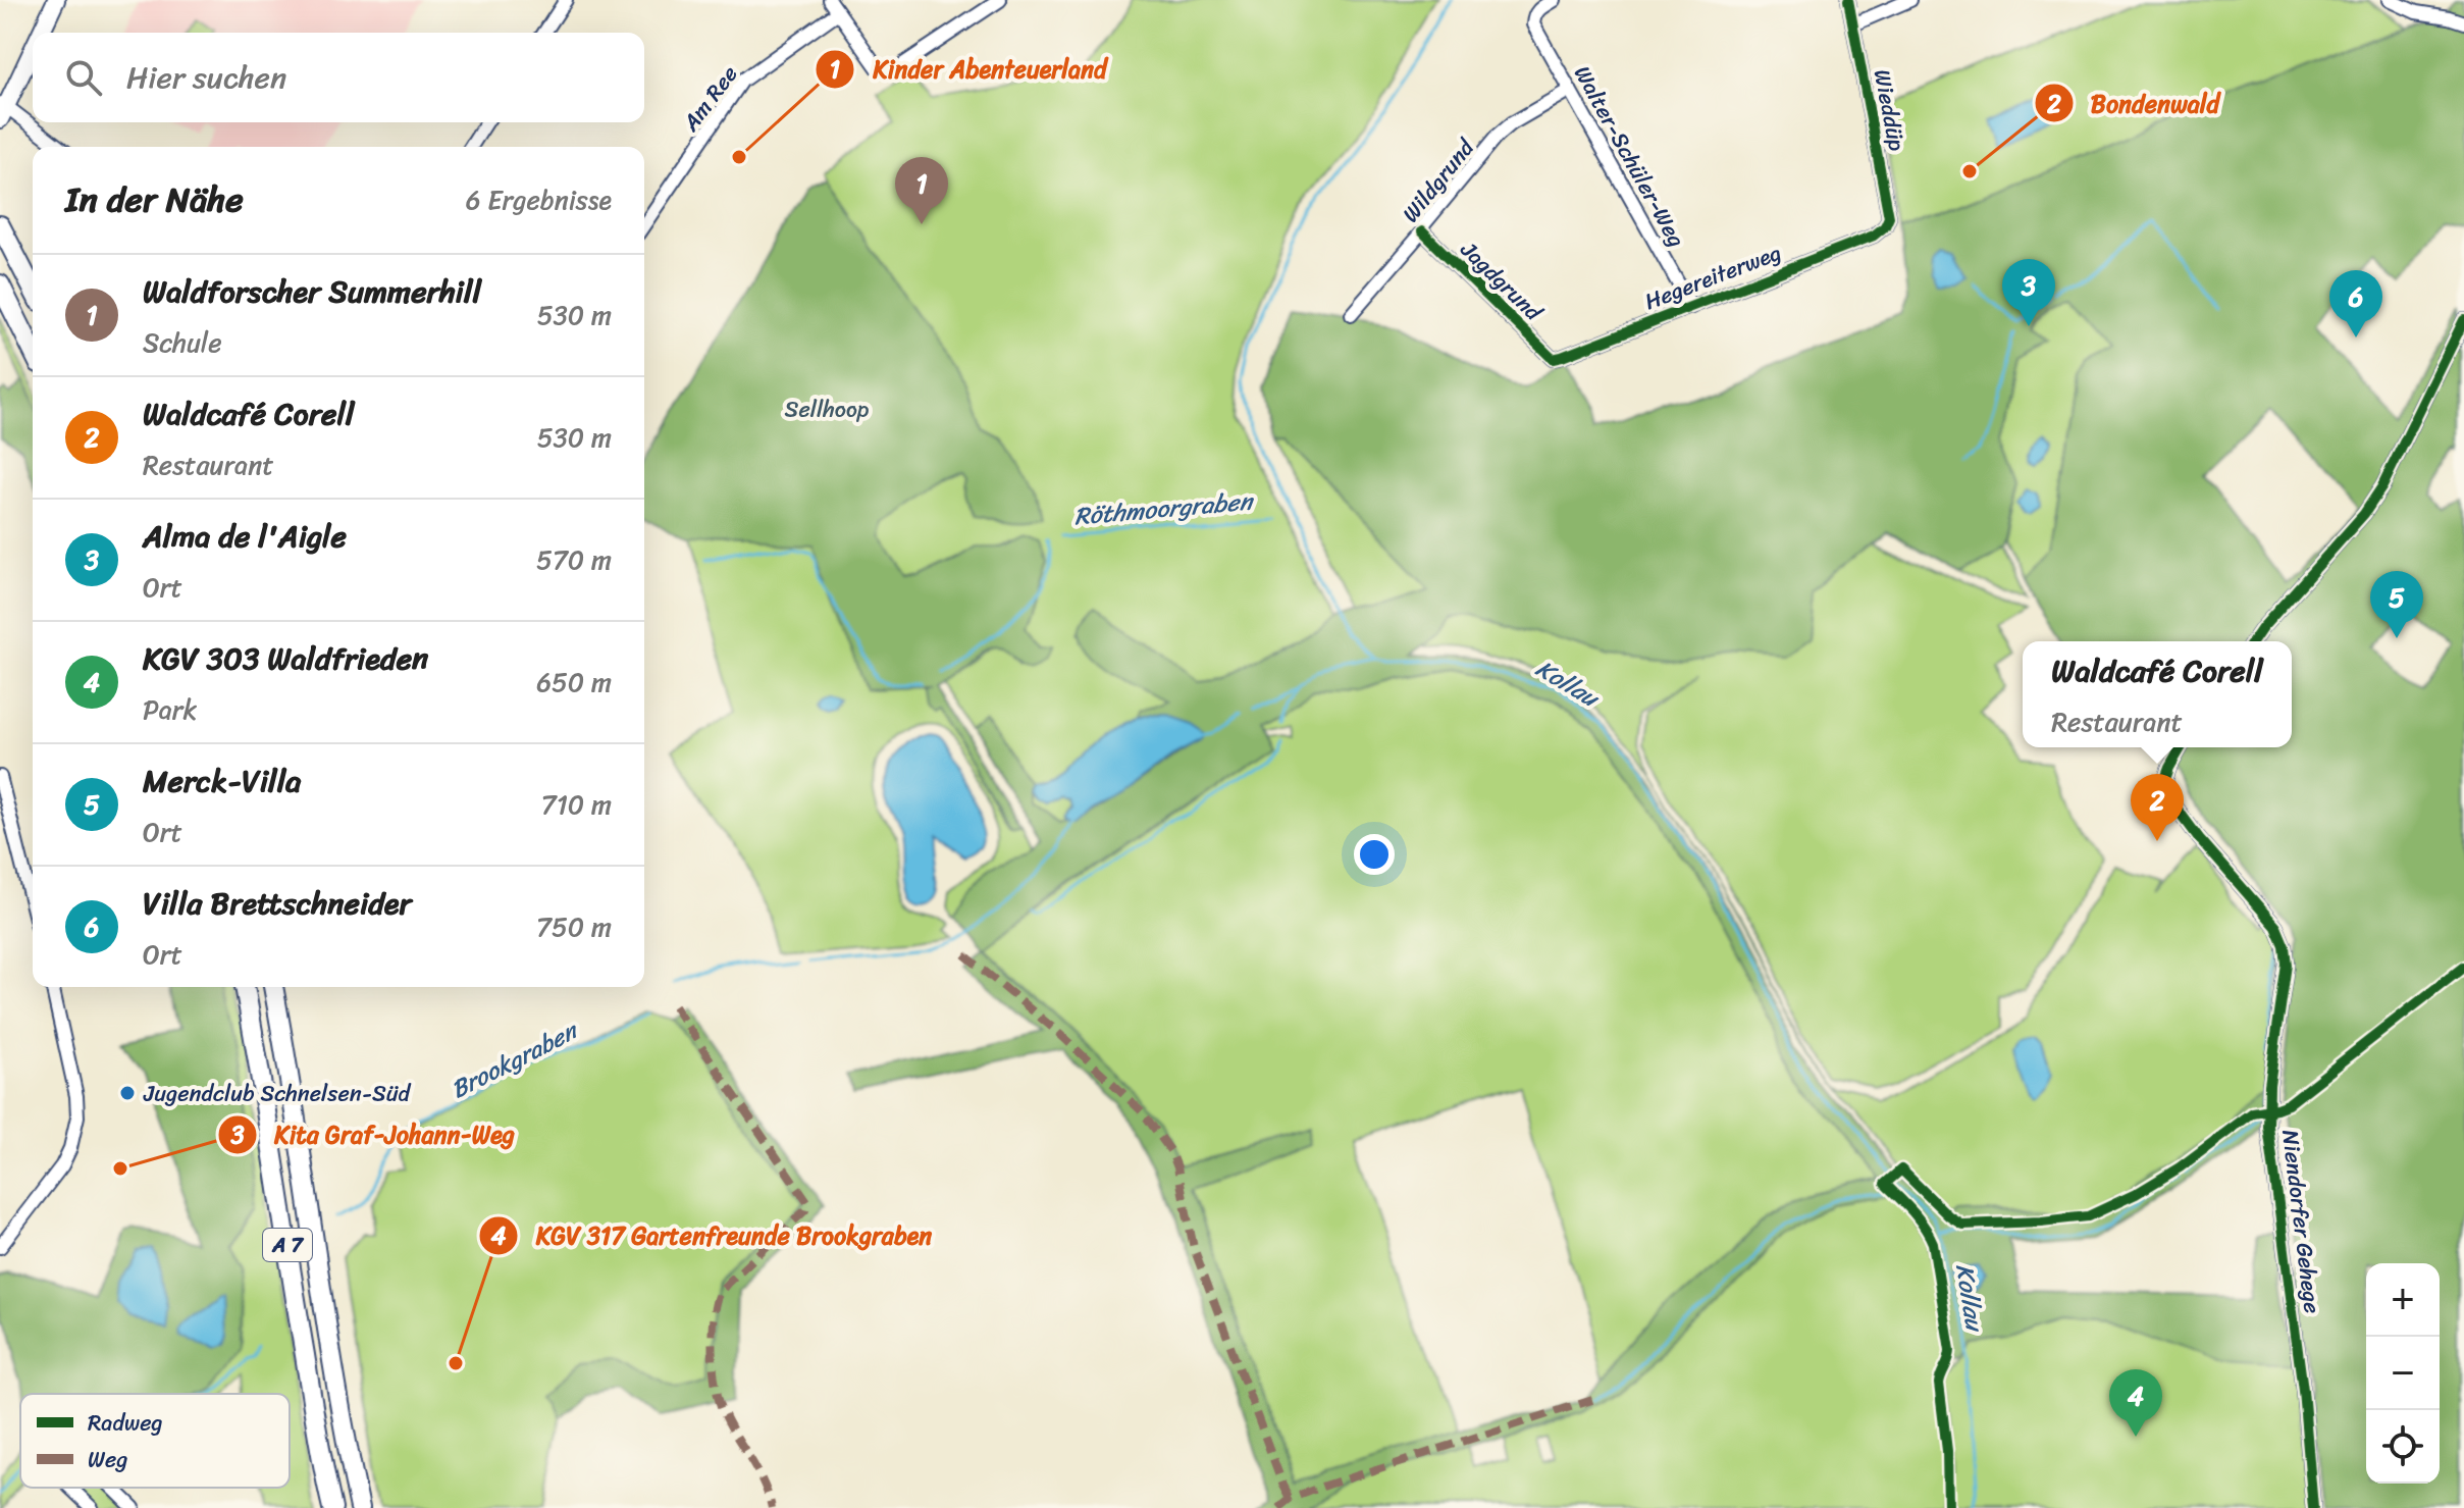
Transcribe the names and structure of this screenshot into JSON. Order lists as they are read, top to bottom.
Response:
{
  "streets": {
    "highway": ["A 7"],
    "street": [
      "Am Ree",
      "Wieddüp",
      "Walter-Schüler-Weg",
      "Wildgrund",
      "Hegereiterweg",
      "Jagdgrund",
      "Niendorfer Gehege"
    ]
  },
  "crossings": [
    ["Wieddüp", "Hegereiterweg"],
    ["Walter-Schüler-Weg", "Wildgrund"],
    ["Walter-Schüler-Weg", "Hegereiterweg"],
    ["Wildgrund", "Jagdgrund"],
    ["Hegereiterweg", "Jagdgrund"]
  ],
  "water": ["Röthmoorgraben", "Kollau", "Brookgraben"],
  "parks": ["Sellhoop"],
  "places": [
    "Kinder Abenteuerland",
    "Bondenwald",
    "Jugendclub Schnelsen-Süd",
    "Kita Graf-Johann-Weg",
    "KGV 317 Gartenfreunde Brookgraben"
  ],
  "legend": ["Radweg", "Weg"],
  "page": {
    "search": "Hier suchen",
    "heading": ["In der Nähe", "6 Ergebnisse"],
    "pins": [
      "1",
      "3",
      "6",
      "5",
      "2",
      "4"
    ],
    "list": [
      {
        "mark": "1",
        "name": "Waldforscher Summerhill",
        "note": "Schule",
        "value": "530 m"
      },
      {
        "mark": "2",
        "name": "Waldcafé Corell",
        "note": "Restaurant",
        "value": "530 m"
      },
      {
        "mark": "3",
        "name": "Alma de l'Aigle",
        "note": "Ort",
        "value": "570 m"
      },
      {
        "mark": "4",
        "name": "KGV 303 Waldfrieden",
        "note": "Park",
        "value": "650 m"
      },
      {
        "mark": "5",
        "name": "Merck-Villa",
        "note": "Ort",
        "value": "710 m"
      },
      {
        "mark": "6",
        "name": "Villa Brettschneider",
        "note": "Ort",
        "value": "750 m"
      }
    ],
    "popup": ["Waldcafé Corell", "Restaurant"],
    "map_buttons": ["+", "−"]
  }
}
